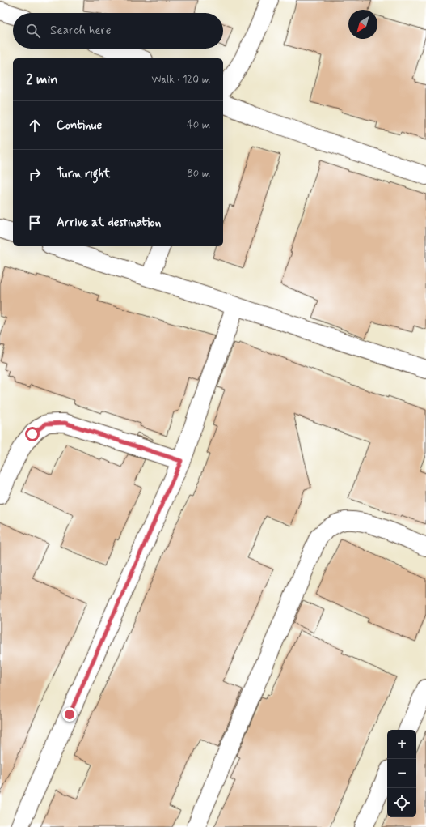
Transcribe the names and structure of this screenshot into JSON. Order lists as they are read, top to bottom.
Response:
{
  "north": "bottom left",
  "page": {
    "search": "Search here",
    "heading": ["2 min", "Walk · 120 m"],
    "list": [
      ["Continue", "40 m"],
      ["Turn right", "80 m"],
      "Arrive at destination"
    ],
    "map_buttons": ["+", "−"]
  }
}
